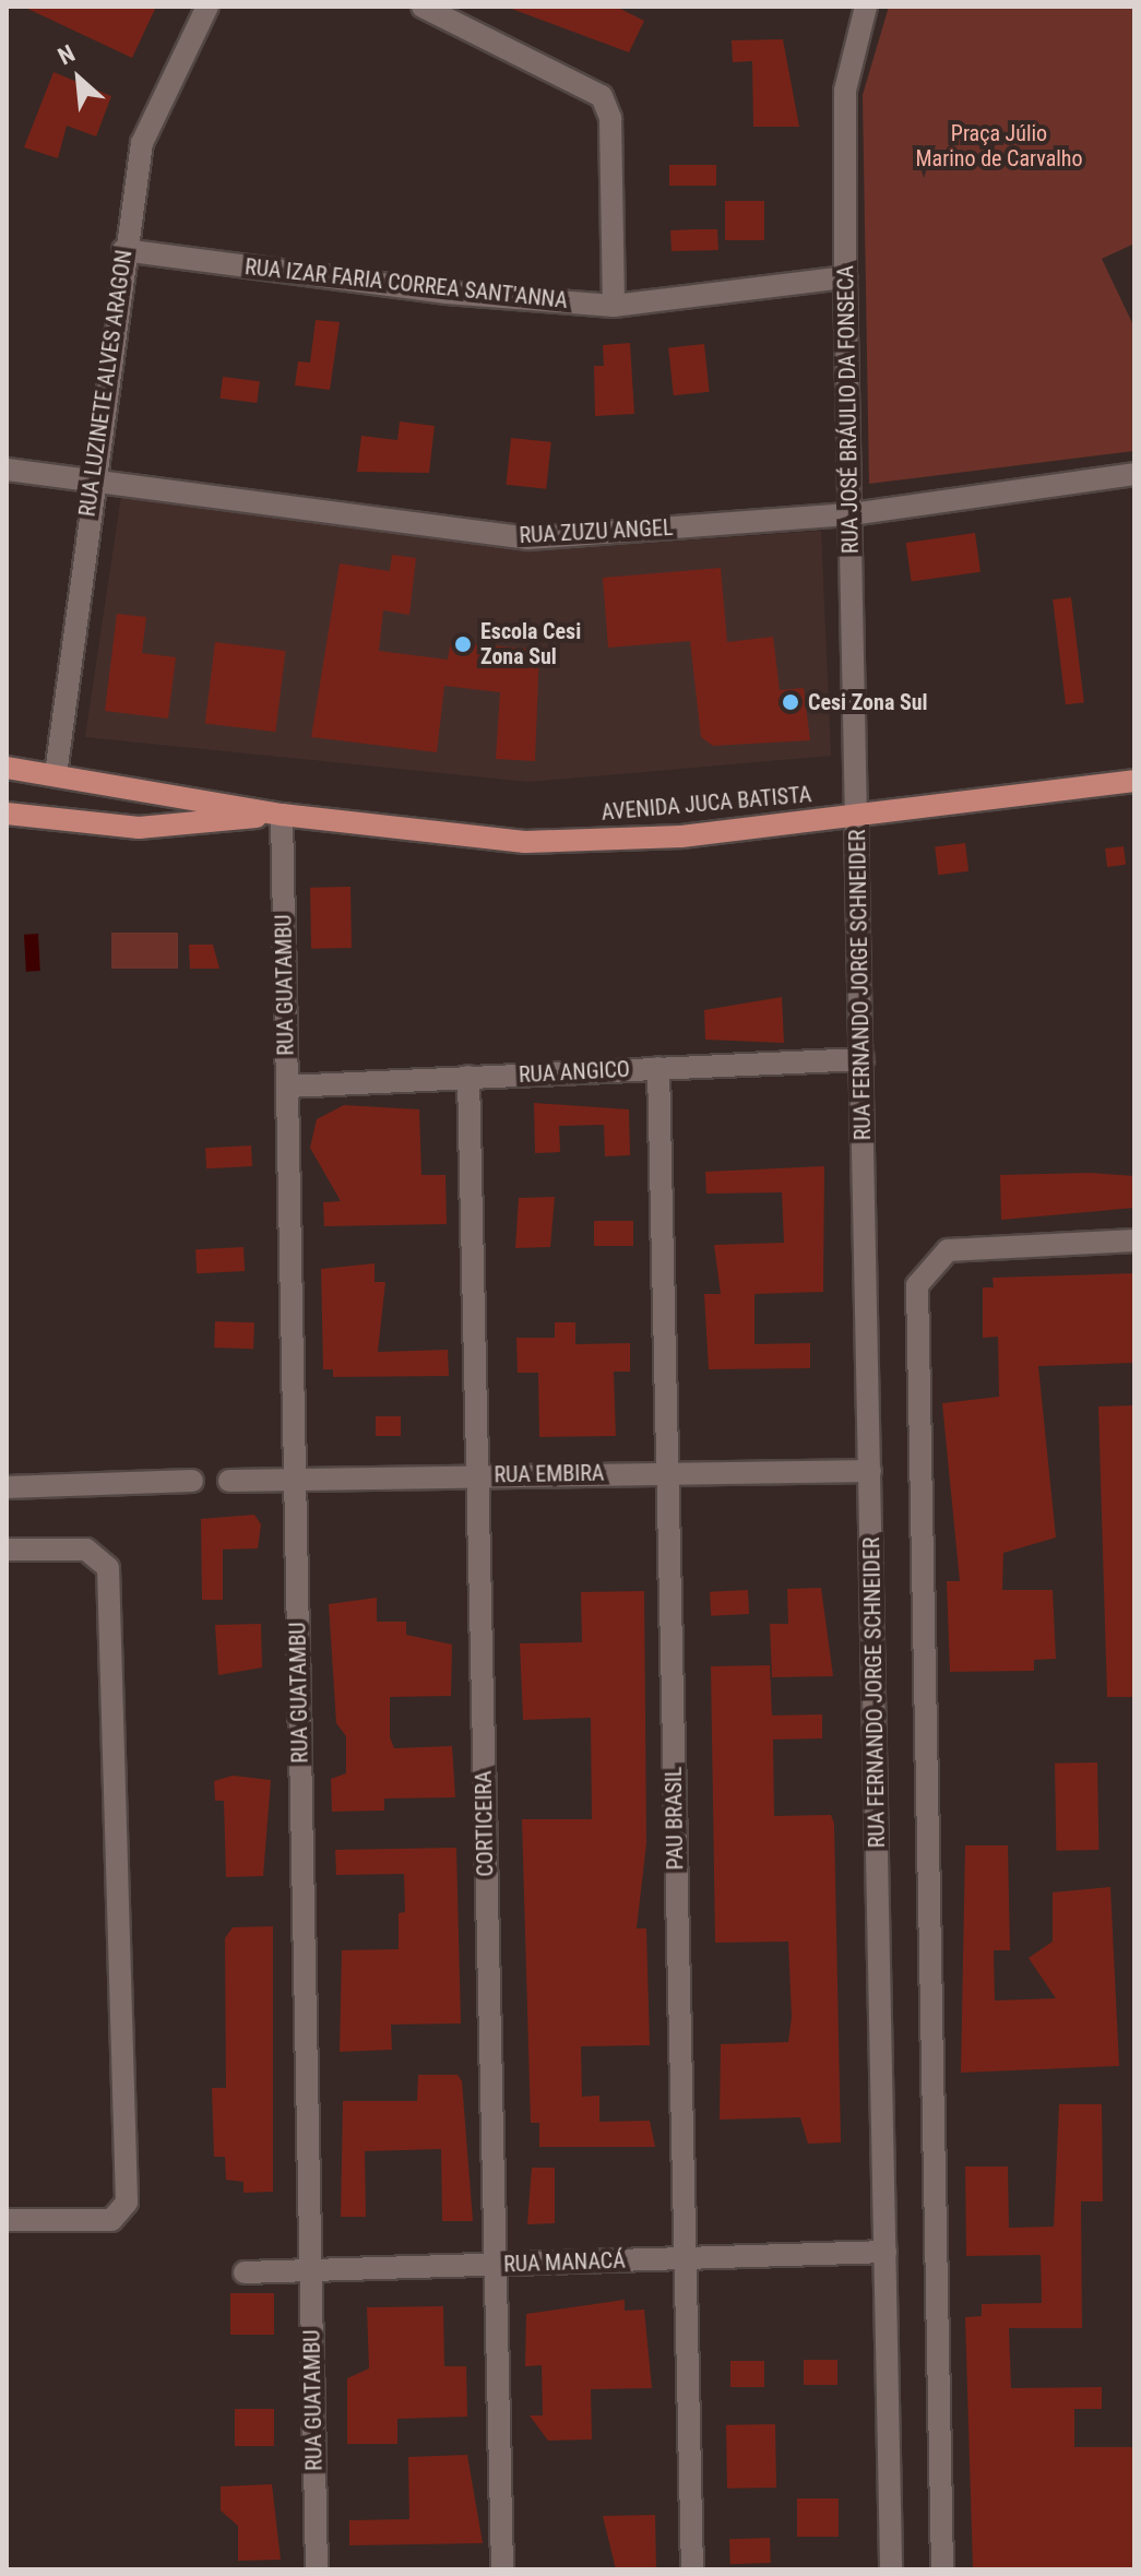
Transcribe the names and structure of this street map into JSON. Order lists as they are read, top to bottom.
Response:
{
  "streets": {
    "main road": ["AVENIDA JUCA BATISTA"],
    "street": [
      "RUA IZAR FARIA CORREA SANT'ANNA",
      "RUA LUZINETE ALVES ARAGON",
      "RUA JOSÉ BRÁULIO DA FONSECA",
      "RUA ZUZU ANGEL",
      "RUA GUATAMBU",
      "RUA FERNANDO JORGE SCHNEIDER",
      "RUA ANGICO",
      "RUA EMBIRA",
      "PAU BRASIL",
      "CORTICEIRA",
      "RUA MANACÁ"
    ]
  },
  "crossings": [
    ["RUA IZAR FARIA CORREA SANT'ANNA", "RUA LUZINETE ALVES ARAGON"],
    ["RUA IZAR FARIA CORREA SANT'ANNA", "RUA JOSÉ BRÁULIO DA FONSECA"],
    ["RUA LUZINETE ALVES ARAGON", "RUA ZUZU ANGEL"],
    ["RUA LUZINETE ALVES ARAGON", "AVENIDA JUCA BATISTA"],
    ["RUA JOSÉ BRÁULIO DA FONSECA", "RUA ZUZU ANGEL"],
    ["RUA JOSÉ BRÁULIO DA FONSECA", "AVENIDA JUCA BATISTA"],
    ["RUA JOSÉ BRÁULIO DA FONSECA", "RUA FERNANDO JORGE SCHNEIDER"],
    ["AVENIDA JUCA BATISTA", "RUA GUATAMBU"],
    ["AVENIDA JUCA BATISTA", "RUA FERNANDO JORGE SCHNEIDER"],
    ["RUA GUATAMBU", "RUA ANGICO"],
    ["RUA GUATAMBU", "RUA EMBIRA"],
    ["RUA GUATAMBU", "RUA MANACÁ"],
    ["RUA FERNANDO JORGE SCHNEIDER", "RUA ANGICO"],
    ["RUA FERNANDO JORGE SCHNEIDER", "RUA EMBIRA"],
    ["RUA FERNANDO JORGE SCHNEIDER", "RUA MANACÁ"],
    ["RUA ANGICO", "PAU BRASIL"],
    ["RUA ANGICO", "CORTICEIRA"],
    ["RUA EMBIRA", "PAU BRASIL"],
    ["RUA EMBIRA", "CORTICEIRA"],
    ["PAU BRASIL", "RUA MANACÁ"],
    ["CORTICEIRA", "RUA MANACÁ"]
  ],
  "parks": ["Praça Júlio Marino de Carvalho"],
  "places": ["Escola Cesi Zona Sul", "Cesi Zona Sul"],
  "north": "top left"
}
